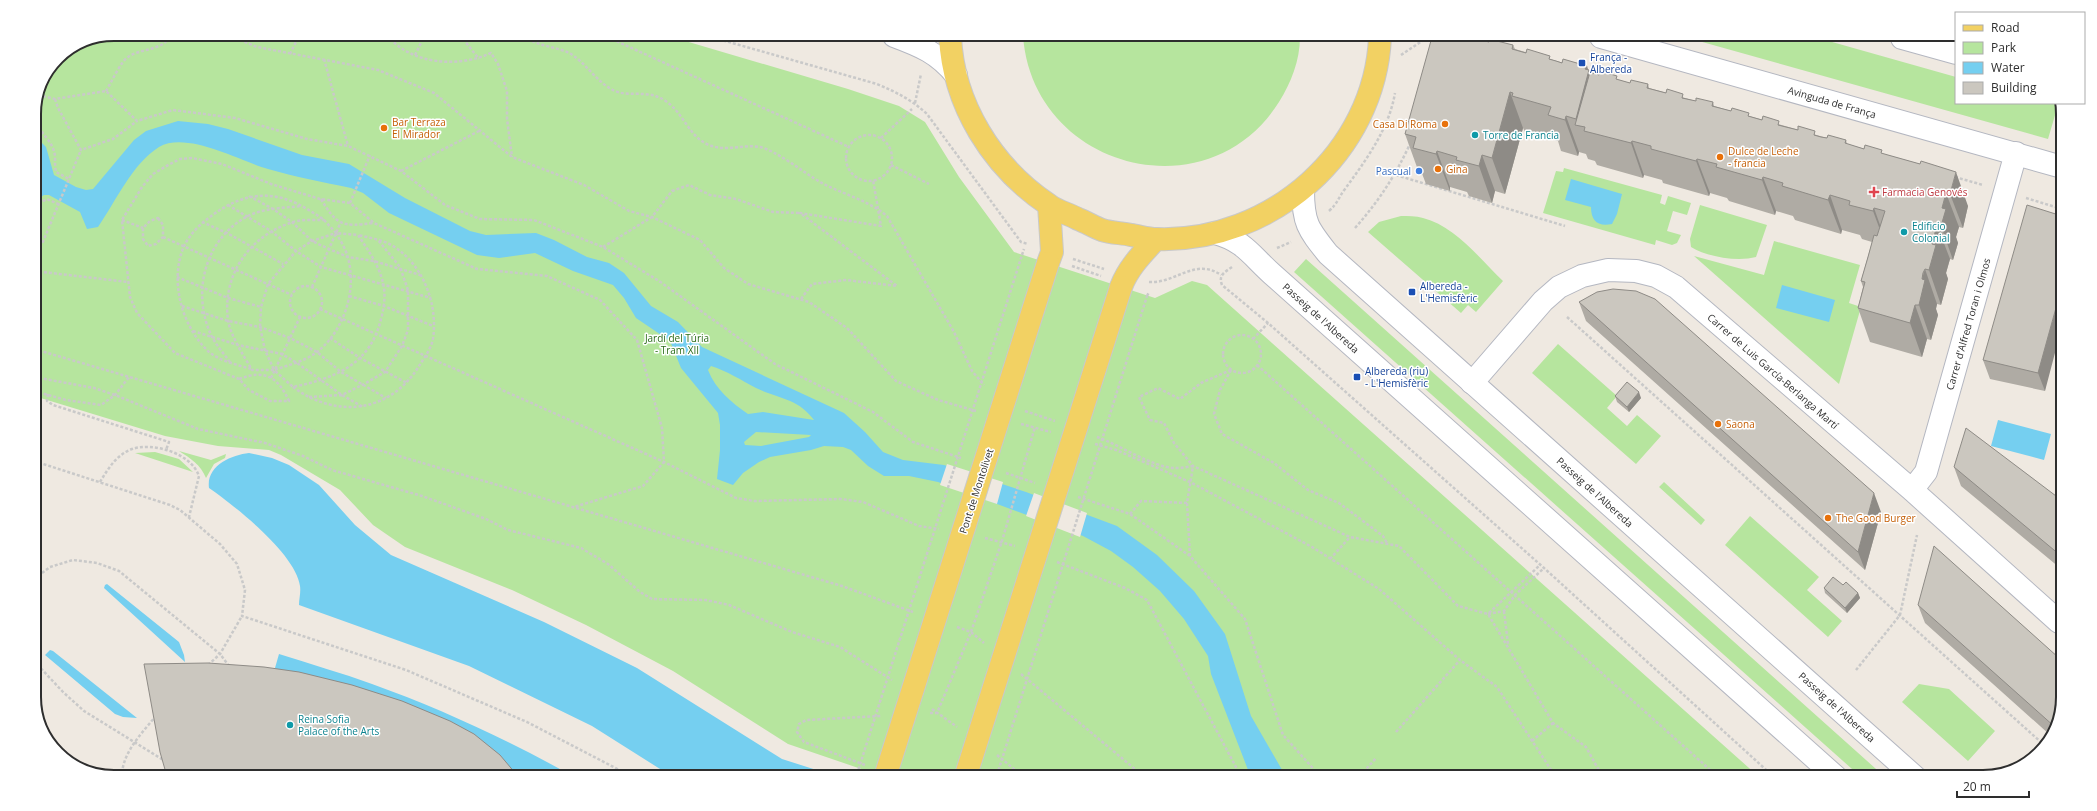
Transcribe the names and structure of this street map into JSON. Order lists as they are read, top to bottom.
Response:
{
  "streets": {
    "main road": [
      "Avinguda de França",
      "Passeig de l'Albereda",
      "Carrer d'Alfred Toran i Olmos",
      "Carrer de Luis García-Berlanga Martí",
      "Pont de Montolivet"
    ]
  },
  "crossings": [
    ["Avinguda de França", "Carrer d'Alfred Toran i Olmos"],
    ["Passeig de l'Albereda", "Carrer de Luis García-Berlanga Martí"],
    ["Carrer d'Alfred Toran i Olmos", "Carrer de Luis García-Berlanga Martí"]
  ],
  "parks": ["Jardí del Túria - Tram XII"],
  "places": {
    "transit": ["França - Albereda", "Albereda - L'Hemisfèric", "Albereda (riu) - L'Hemisfèric"],
    "other": [
      "Casa Di Roma",
      "Bar Terraza El Mirador",
      "Torre de Francia",
      "Dulce de Leche - francia",
      "Gina",
      "Pascual",
      "Edificio Colonial",
      "Saona",
      "The Good Burger",
      "Reina Sofia Palace of the Arts"
    ],
    "health": ["Farmacia Genovés"]
  },
  "legend": [
    "Road",
    "Park",
    "Water",
    "Building"
  ],
  "scale_bar": "20 m"
}
